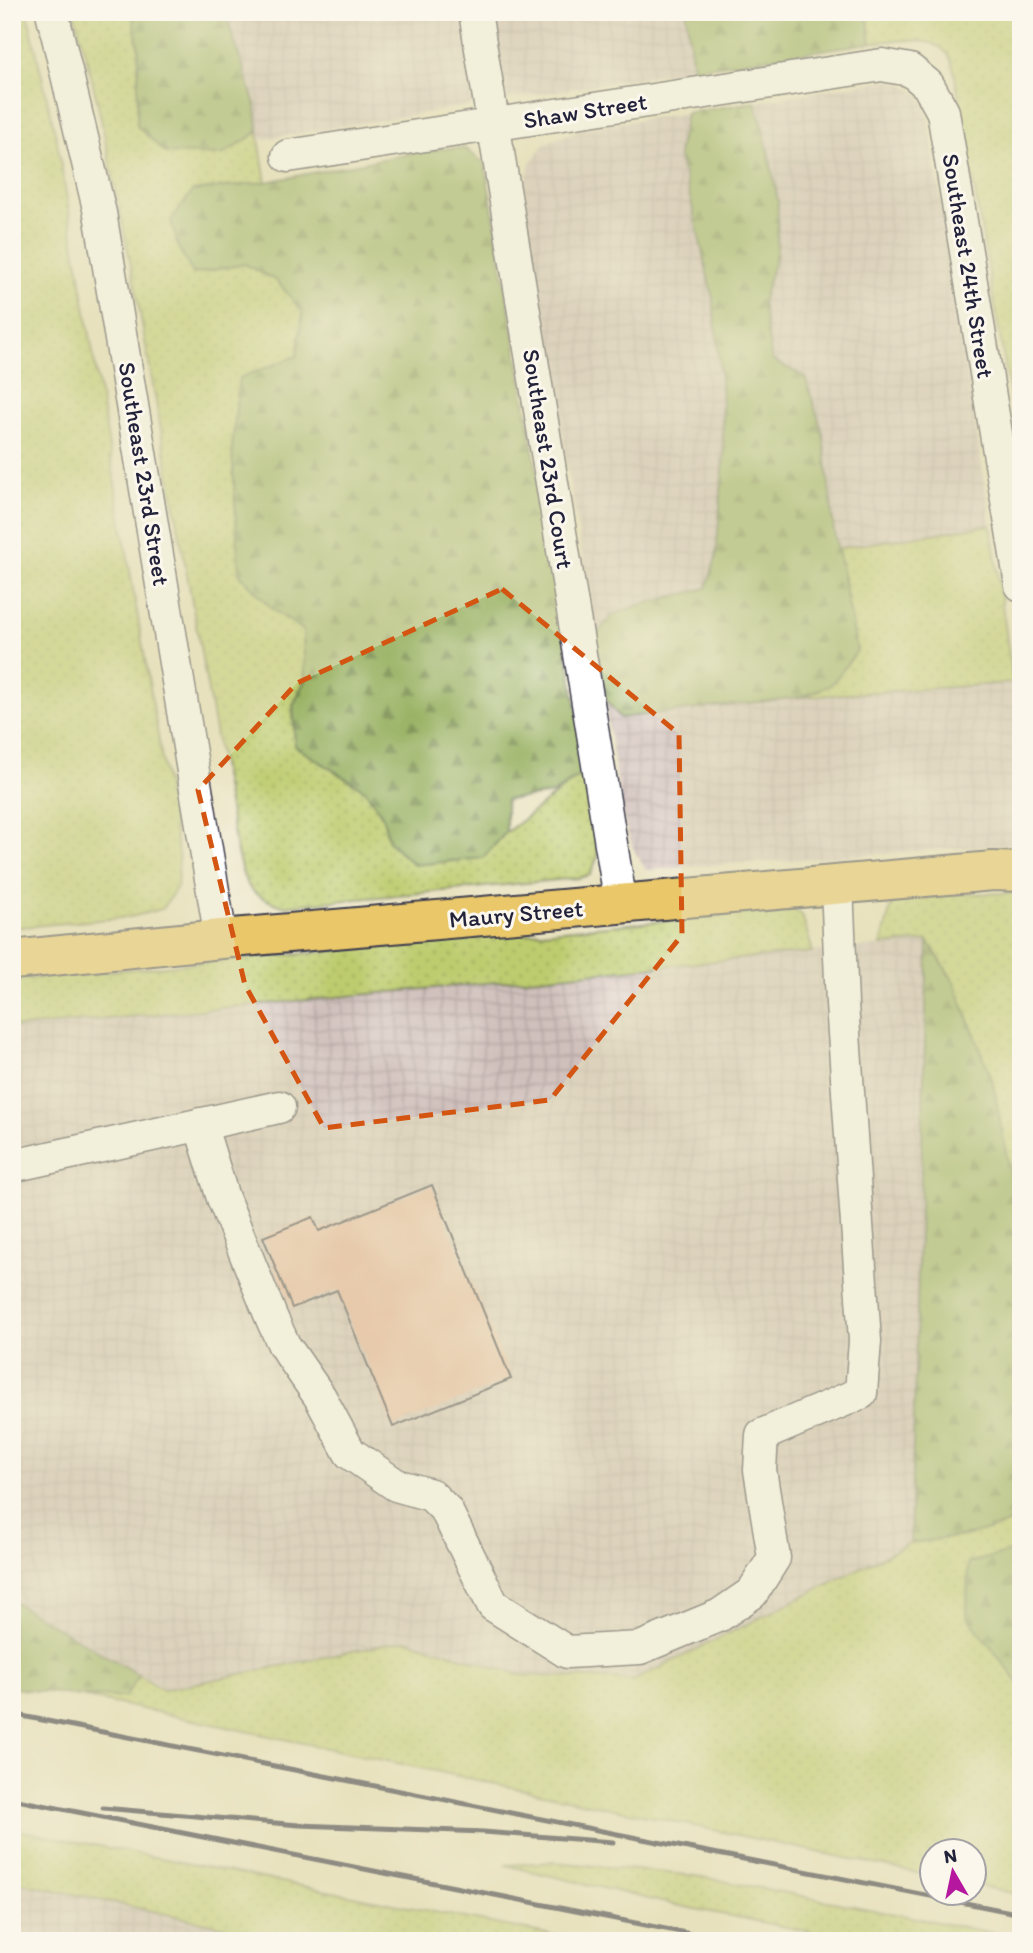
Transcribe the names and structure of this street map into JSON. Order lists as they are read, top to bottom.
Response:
{
  "streets": {
    "main road": ["Maury Street"],
    "street": [
      "Shaw Street",
      "Southeast 24th Street",
      "Southeast 23rd Court",
      "Southeast 23rd Street"
    ]
  },
  "crossings": [
    ["Shaw Street", "Southeast 24th Street"],
    ["Shaw Street", "Southeast 23rd Court"],
    ["Southeast 23rd Court", "Maury Street"],
    ["Southeast 23rd Street", "Maury Street"]
  ],
  "north": "top"
}
